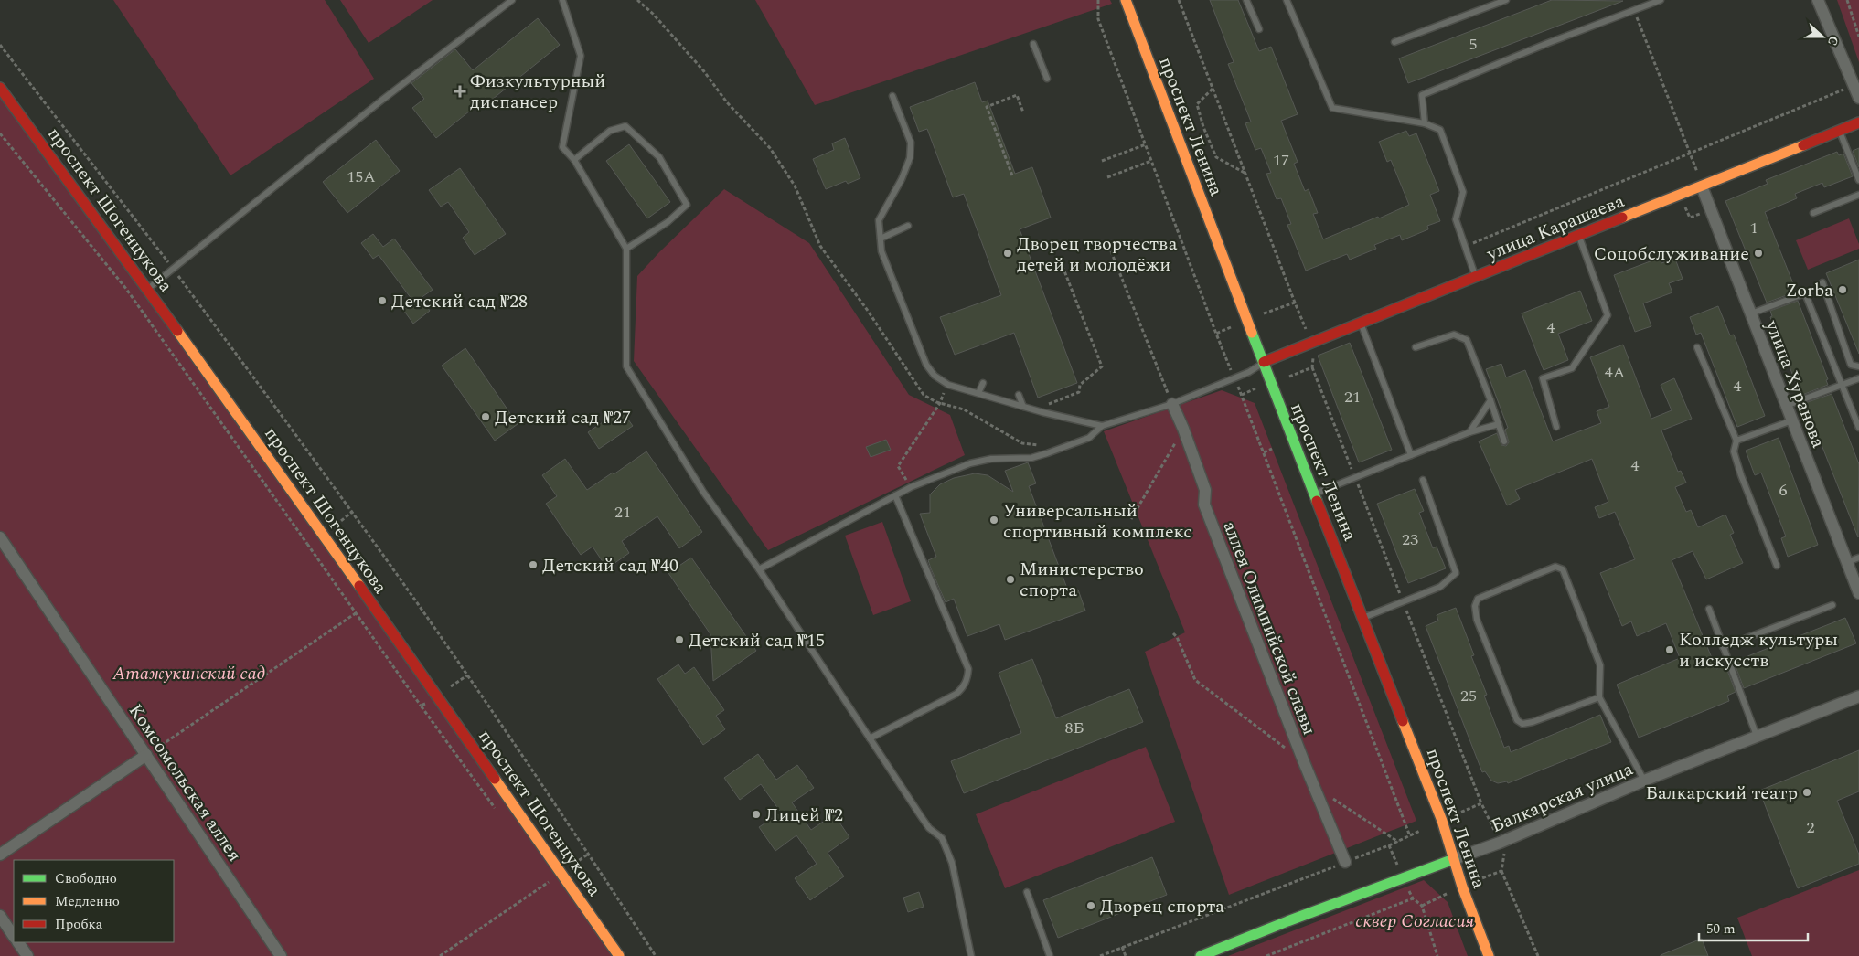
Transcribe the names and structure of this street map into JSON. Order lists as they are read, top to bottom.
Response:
{
  "streets": {
    "street": [
      "проспект Ленина",
      "проспект Шогенцукова",
      "улица Карашаева",
      "улица Хуранова",
      "аллея Олимпийской славы",
      "Комсомольская аллея",
      "Балкарская улица"
    ]
  },
  "crossings": [
    ["проспект Ленина", "улица Карашаева"],
    ["проспект Ленина", "Балкарская улица"],
    ["улица Карашаева", "улица Хуранова"]
  ],
  "parks": ["Атажукинский сад", "сквер Согласия"],
  "places": {
    "health": ["Физкультурный диспансер"],
    "other": [
      "Дворец творчества детей и молодёжи",
      "Соцобслуживание",
      "Zorba",
      "Детский сад №28",
      "Детский сад №27",
      "Универсальный спортивный комплекс",
      "Детский сад №40",
      "Министерство спорта",
      "Детский сад №15",
      "Колледж культуры и искусств",
      "Балкарский театр",
      "Лицей №2",
      "Дворец спорта"
    ]
  },
  "house_numbers": [
    "5",
    "17",
    "15А",
    "1",
    "4",
    "4А",
    "4",
    "21",
    "4",
    "6",
    "21",
    "23",
    "25",
    "8Б",
    "2"
  ],
  "legend": ["Свободно", "Медленно", "Пробка"],
  "scale_bar": "50 m",
  "north": "right"
}
